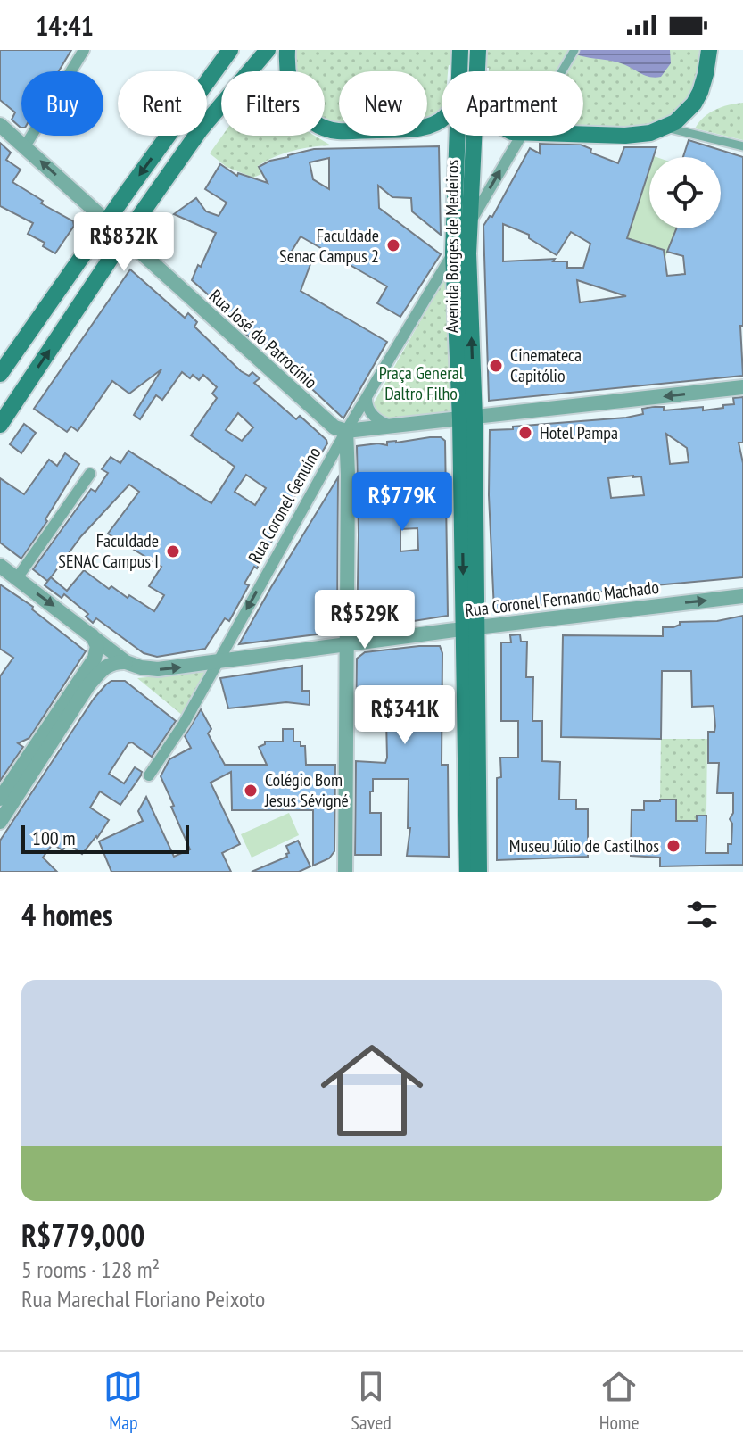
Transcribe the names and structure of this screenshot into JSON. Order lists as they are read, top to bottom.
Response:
{
  "streets": {
    "main road": ["Avenida Borges de Medeiros"],
    "street": ["Rua José do Patrocínio", "Rua Coronel Genuíno", "Rua Coronel Fernando Machado"]
  },
  "crossings": [
    ["Avenida Borges de Medeiros", "Rua Coronel Genuíno"],
    ["Avenida Borges de Medeiros", "Rua Coronel Fernando Machado"],
    ["Rua José do Patrocínio", "Rua Coronel Genuíno"],
    ["Rua Coronel Genuíno", "Rua Coronel Fernando Machado"]
  ],
  "one_way": ["Rua Coronel Genuíno", "Rua Coronel Fernando Machado"],
  "parks": ["Praça General Daltro Filho"],
  "places": [
    "Faculdade Senac Campus 2",
    "Cinemateca Capitólio",
    "Hotel Pampa",
    "Faculdade SENAC Campus I",
    "Colégio Bom Jesus Sévigné",
    "Museu Júlio de Castilhos"
  ],
  "scale_bar": "100 m",
  "page": {
    "status": "14:41",
    "chip": [
      "Buy",
      "Rent",
      "Filters",
      "New",
      "Apartment"
    ],
    "price": [
      "R$832K",
      "R$779K",
      "R$529K",
      "R$341K"
    ],
    "scale": "100 m",
    "heading": "4 homes",
    "list": [
      {
        "name": "R$779,000",
        "note": "5 rooms · 128 m² · Rua Marechal Floriano Peixoto"
      }
    ],
    "tabs": ["Map", "Saved", "Home"]
  }
}
